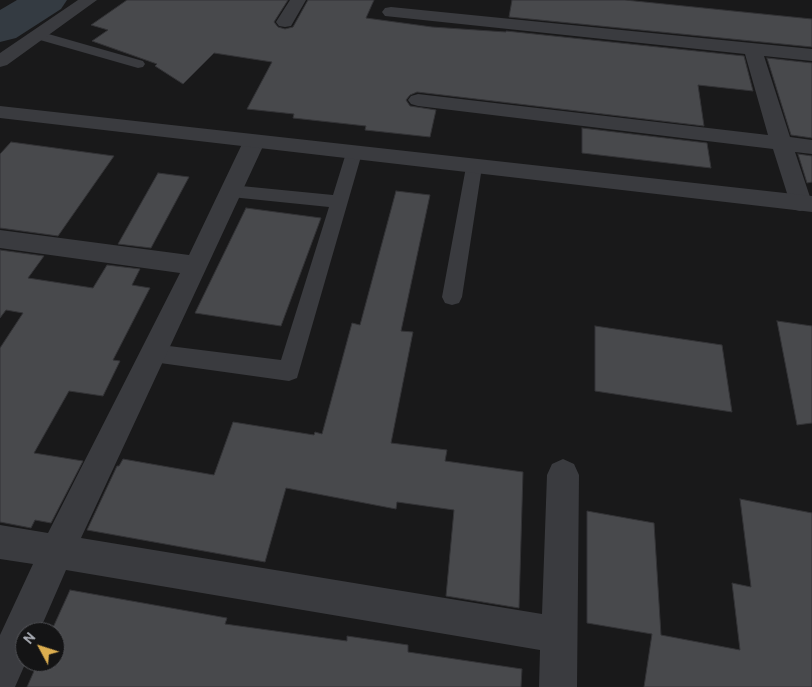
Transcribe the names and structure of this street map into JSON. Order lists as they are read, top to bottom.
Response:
{
  "north": "top left"
}
